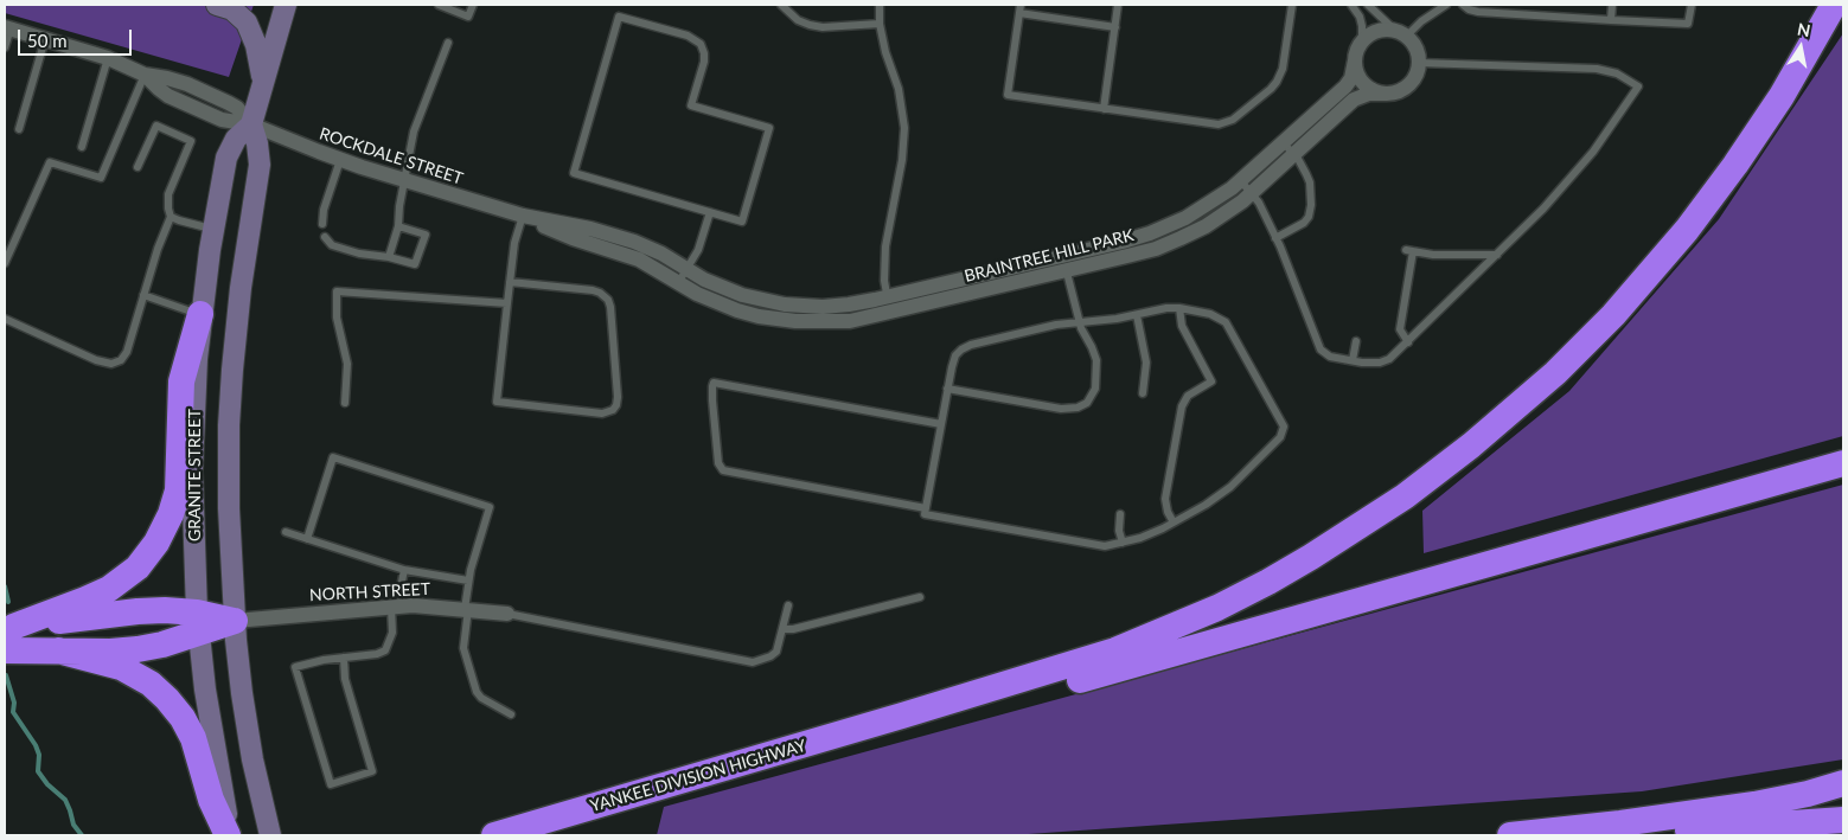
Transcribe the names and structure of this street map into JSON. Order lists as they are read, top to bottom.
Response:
{
  "streets": {
    "highway": ["YANKEE DIVISION HIGHWAY"],
    "main road": ["GRANITE STREET"],
    "street": ["ROCKDALE STREET", "BRAINTREE HILL PARK", "NORTH STREET"]
  },
  "crossings": [
    ["ROCKDALE STREET", "BRAINTREE HILL PARK"],
    ["ROCKDALE STREET", "GRANITE STREET"],
    ["GRANITE STREET", "NORTH STREET"]
  ],
  "scale_bar": "50 m",
  "north": "top"
}
